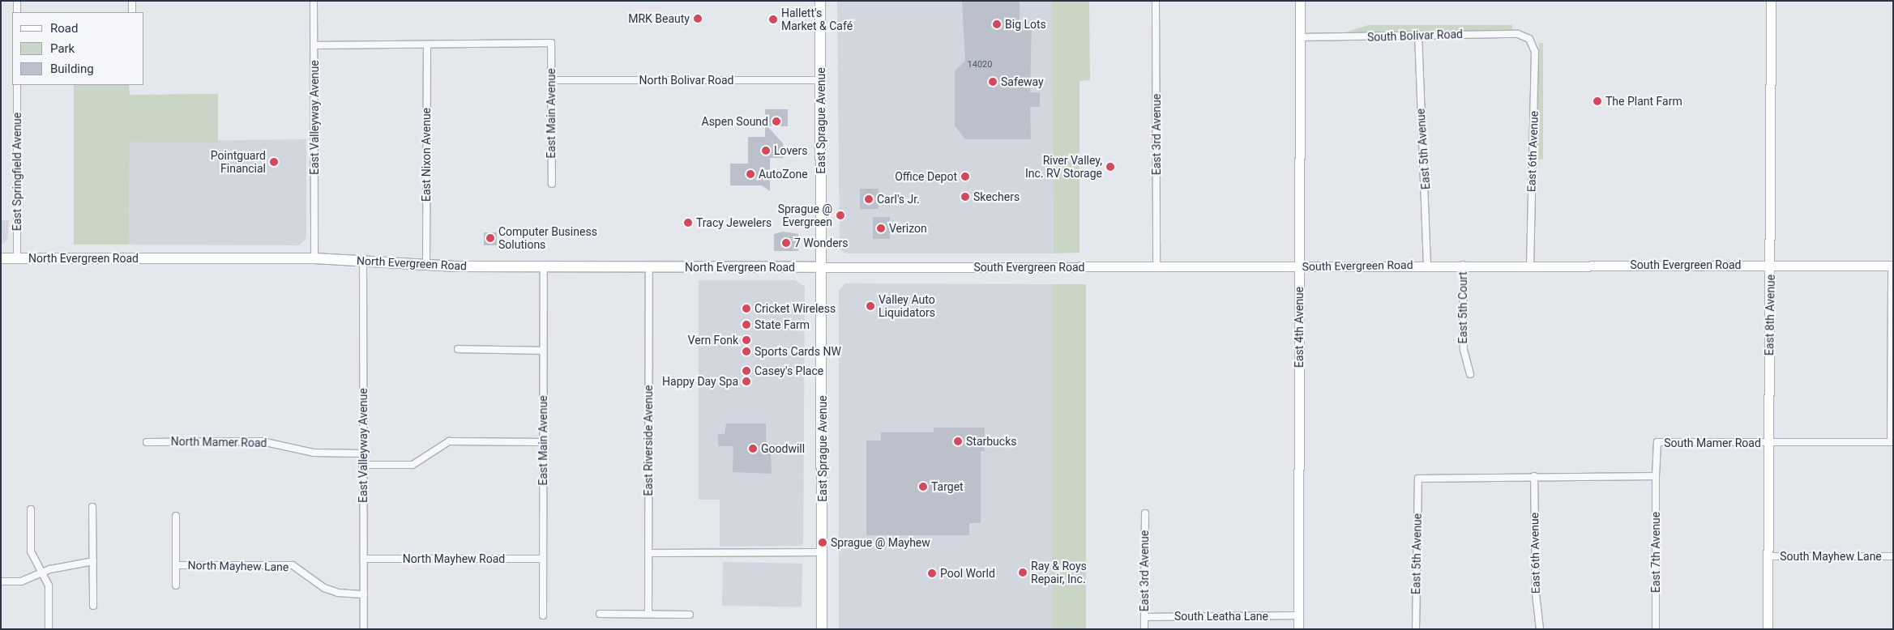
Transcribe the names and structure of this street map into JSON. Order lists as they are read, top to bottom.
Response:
{
  "streets": {
    "main road": ["East Sprague Avenue", "North Evergreen Road"],
    "street": [
      "South Bolivar Road",
      "North Bolivar Road",
      "East Main Avenue",
      "East Valleyway Avenue",
      "East 3rd Avenue",
      "East 5th Avenue",
      "East 6th Avenue",
      "East Nixon Avenue",
      "East Springfield Avenue",
      "South Evergreen Road",
      "East 5th Court",
      "East 8th Avenue",
      "East 4th Avenue",
      "East Riverside Avenue",
      "North Mamer Road",
      "South Mamer Road",
      "East 7th Avenue",
      "South Mayhew Lane",
      "North Mayhew Road",
      "North Mayhew Lane",
      "South Leatha Lane"
    ]
  },
  "crossings": [
    ["South Bolivar Road", "East 5th Avenue"],
    ["South Bolivar Road", "East 6th Avenue"],
    ["South Bolivar Road", "East 4th Avenue"],
    ["North Bolivar Road", "East Main Avenue"],
    ["North Bolivar Road", "East Sprague Avenue"],
    ["East Main Avenue", "East Nixon Avenue"],
    ["East Main Avenue", "North Evergreen Road"],
    ["East Main Avenue", "North Mayhew Road"],
    ["East Valleyway Avenue", "North Evergreen Road"],
    ["East Valleyway Avenue", "North Mamer Road"],
    ["East Valleyway Avenue", "North Mayhew Road"],
    ["East Valleyway Avenue", "North Mayhew Lane"],
    ["East Sprague Avenue", "North Evergreen Road"],
    ["East Sprague Avenue", "South Evergreen Road"],
    ["East 3rd Avenue", "South Evergreen Road"],
    ["East 3rd Avenue", "South Leatha Lane"],
    ["East 5th Avenue", "East 6th Avenue"],
    ["East 5th Avenue", "South Evergreen Road"],
    ["East 6th Avenue", "South Evergreen Road"],
    ["East Nixon Avenue", "North Evergreen Road"],
    ["East Springfield Avenue", "North Evergreen Road"],
    ["North Evergreen Road", "South Evergreen Road"],
    ["North Evergreen Road", "East Riverside Avenue"],
    ["South Evergreen Road", "East 5th Court"],
    ["South Evergreen Road", "East 8th Avenue"],
    ["South Evergreen Road", "East 4th Avenue"],
    ["East 8th Avenue", "South Mamer Road"],
    ["East 8th Avenue", "South Mayhew Lane"],
    ["East 4th Avenue", "South Leatha Lane"],
    ["South Mamer Road", "East 7th Avenue"]
  ],
  "places": [
    "MRK Beauty",
    "Hallett's Market & Café",
    "Big Lots",
    "Safeway",
    "The Plant Farm",
    "Aspen Sound",
    "Lovers",
    "Pointguard Financial",
    "River Valley, Inc. RV Storage",
    "AutoZone",
    "Office Depot",
    "Skechers",
    "Carl's Jr.",
    "Sprague @ Evergreen",
    "Tracy Jewelers",
    "Verizon",
    "Computer Business Solutions",
    "7 Wonders",
    "Valley Auto Liquidators",
    "Cricket Wireless",
    "State Farm",
    "Vern Fonk",
    "Sports Cards NW",
    "Casey's Place",
    "Happy Day Spa",
    "Starbucks",
    "Goodwill",
    "Target",
    "Sprague @ Mayhew",
    "Ray & Roys Repair, Inc.",
    "Pool World"
  ],
  "house_numbers": ["14020"],
  "legend": ["Road", "Park", "Building"]
}
